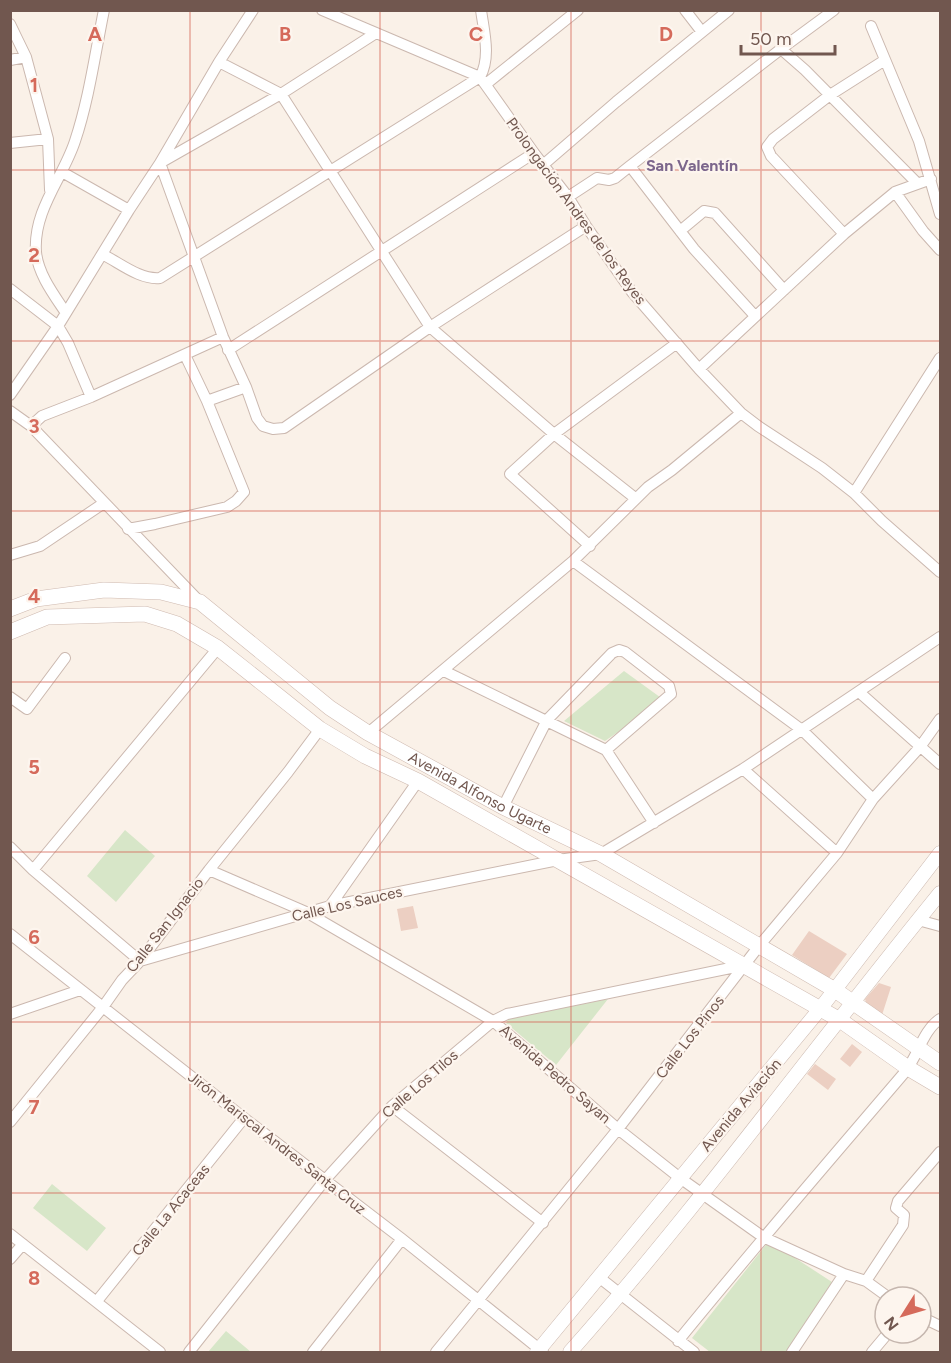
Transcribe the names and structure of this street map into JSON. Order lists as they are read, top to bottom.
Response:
{
  "streets": {
    "main road": ["Avenida Alfonso Ugarte"],
    "street": [
      "Prolongación Andres de los Reyes",
      "Calle Los Sauces",
      "Calle San Ignacio",
      "Calle Los Pinos",
      "Avenida Pedro Sayan",
      "Calle Los Tilos",
      "Avenida Aviación",
      "Jirón Mariscal Andres Santa Cruz",
      "Calle La Acaceas"
    ]
  },
  "crossings": [
    ["Avenida Alfonso Ugarte", "Calle Los Sauces"],
    ["Avenida Alfonso Ugarte", "Calle San Ignacio"],
    ["Avenida Alfonso Ugarte", "Calle Los Pinos"],
    ["Avenida Alfonso Ugarte", "Calle Los Tilos"],
    ["Avenida Alfonso Ugarte", "Avenida Aviación"],
    ["Calle Los Sauces", "Calle San Ignacio"],
    ["Calle Los Sauces", "Avenida Pedro Sayan"],
    ["Calle San Ignacio", "Avenida Pedro Sayan"],
    ["Calle San Ignacio", "Jirón Mariscal Andres Santa Cruz"],
    ["Calle Los Pinos", "Avenida Pedro Sayan"],
    ["Calle Los Pinos", "Calle Los Tilos"],
    ["Calle Los Pinos", "Jirón Mariscal Andres Santa Cruz"],
    ["Avenida Pedro Sayan", "Calle Los Tilos"],
    ["Avenida Pedro Sayan", "Avenida Aviación"],
    ["Calle Los Tilos", "Jirón Mariscal Andres Santa Cruz"],
    ["Avenida Aviación", "Jirón Mariscal Andres Santa Cruz"],
    ["Jirón Mariscal Andres Santa Cruz", "Calle La Acaceas"]
  ],
  "districts": ["San Valentín"],
  "scale_bar": "50 m",
  "north": "bottom left",
  "grid": {
    "columns": [
      "A",
      "B",
      "C",
      "D"
    ],
    "rows": [
      "1",
      "2",
      "3",
      "4",
      "5",
      "6",
      "7",
      "8"
    ]
  }
}
